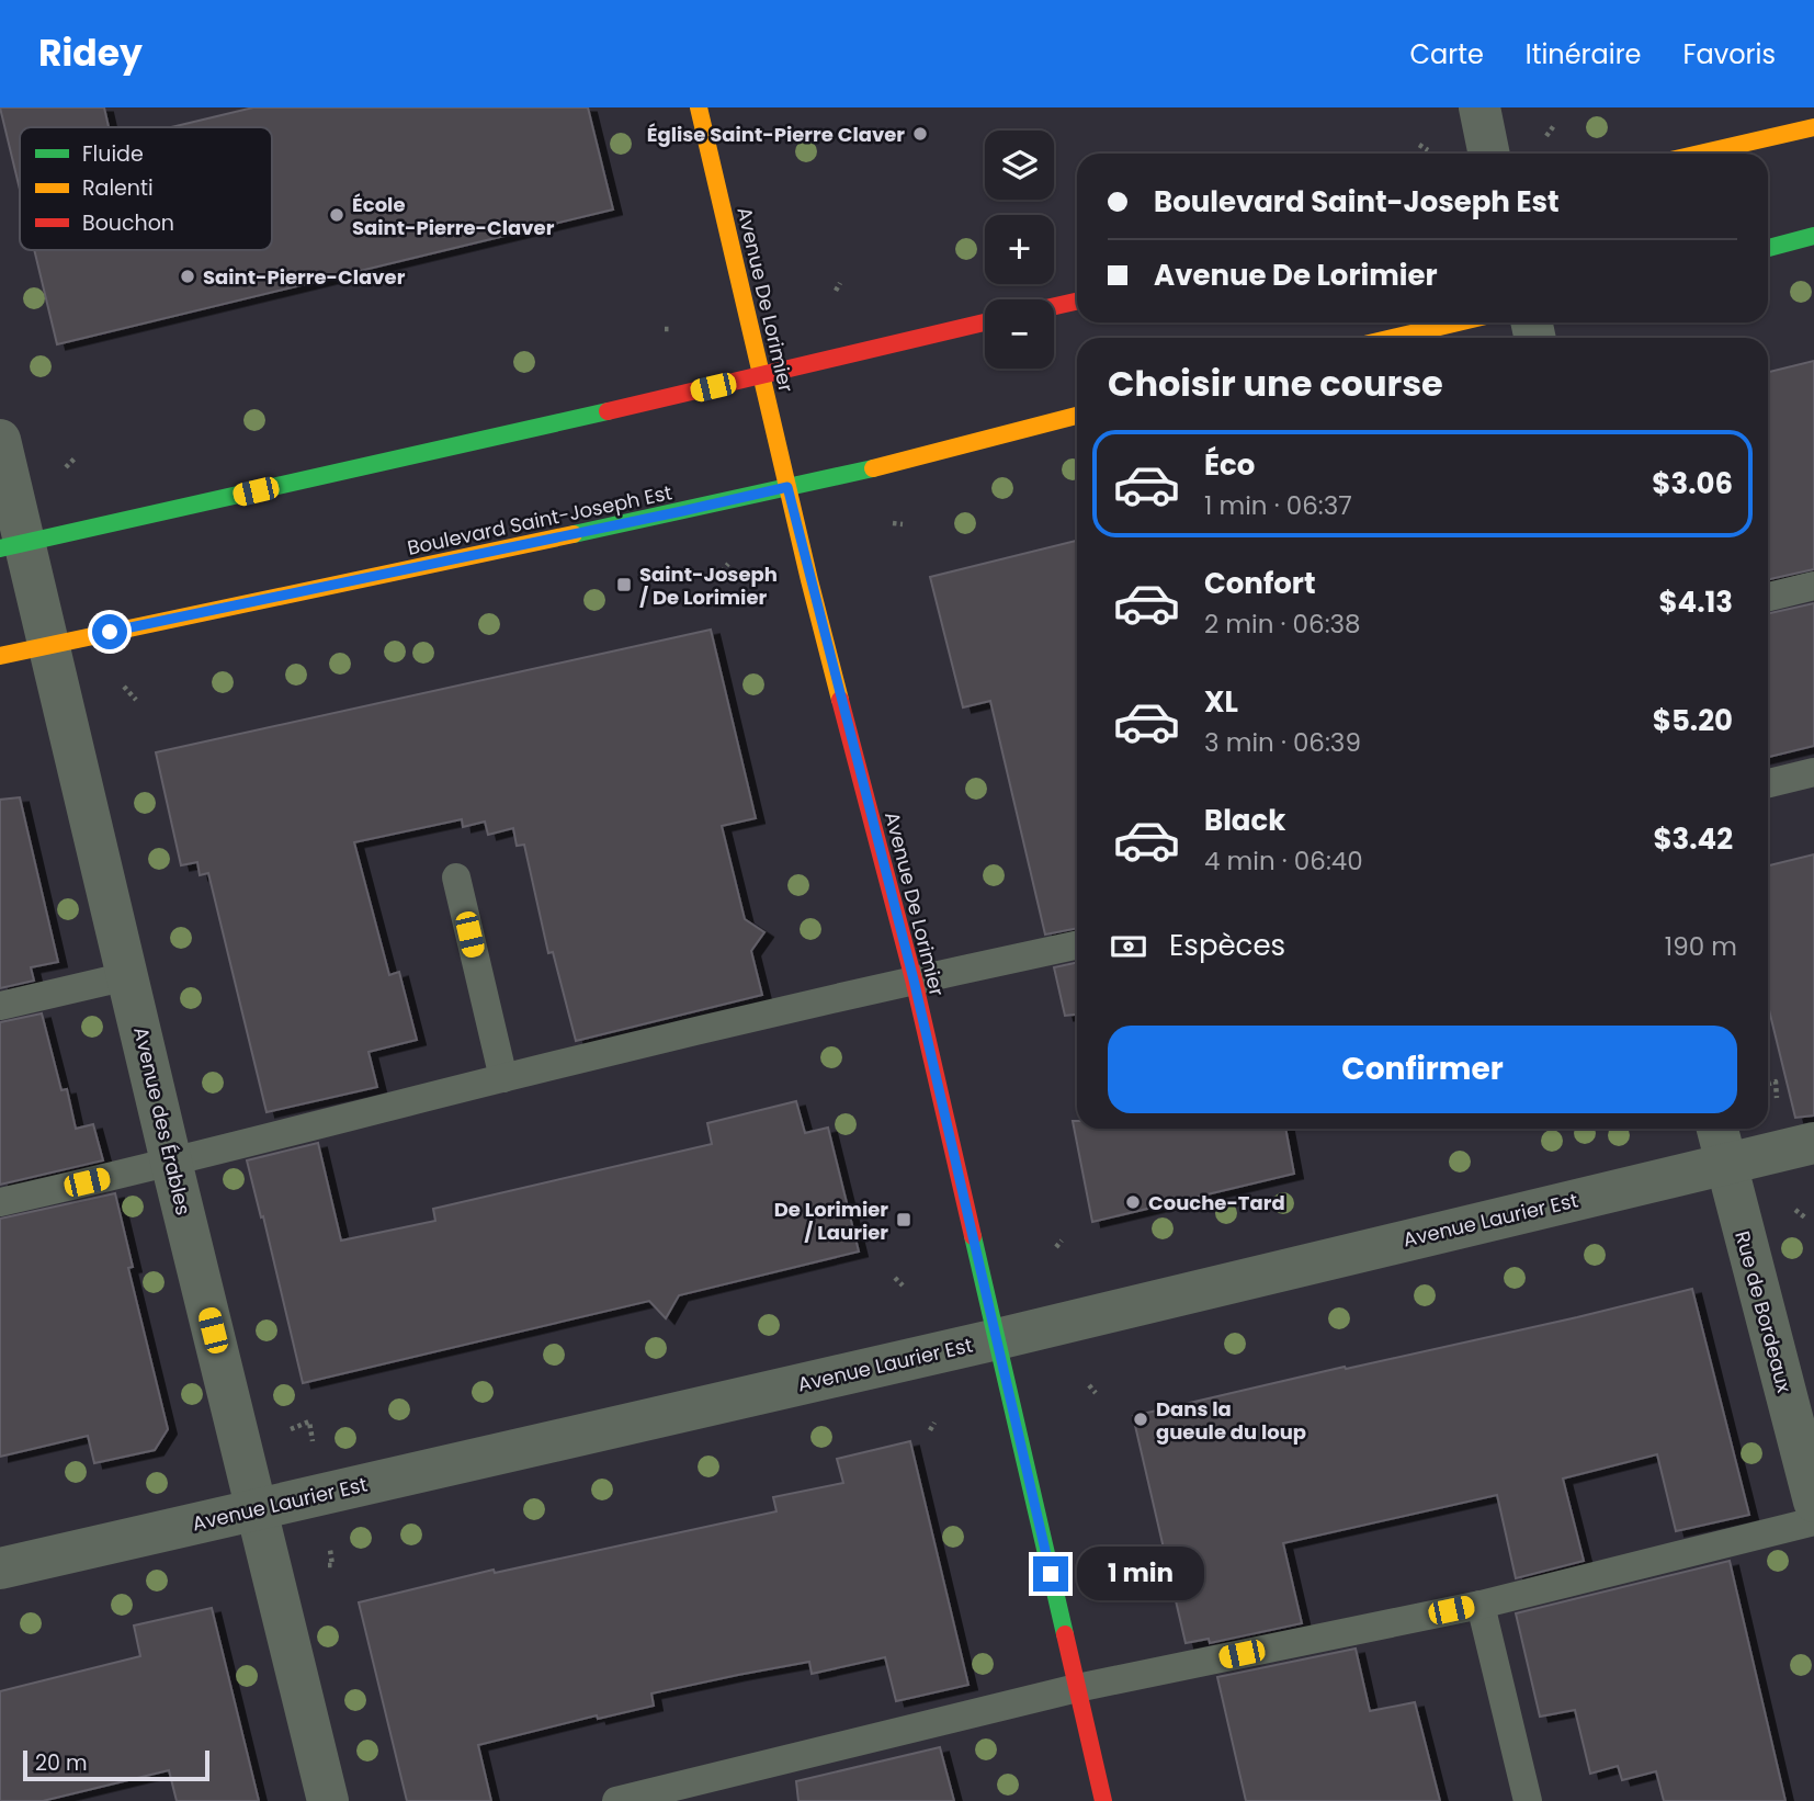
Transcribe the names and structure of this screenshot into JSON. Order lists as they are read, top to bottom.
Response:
{
  "streets": {
    "main road": ["Avenue De Lorimier", "Boulevard Saint-Joseph Est"],
    "street": ["Avenue des Érables", "Avenue Laurier Est", "Rue de Bordeaux"]
  },
  "crossings": [
    ["Avenue De Lorimier", "Boulevard Saint-Joseph Est"],
    ["Avenue De Lorimier", "Avenue Laurier Est"],
    ["Boulevard Saint-Joseph Est", "Avenue des Érables"],
    ["Avenue des Érables", "Avenue Laurier Est"],
    ["Avenue Laurier Est", "Rue de Bordeaux"]
  ],
  "places": {
    "other": [
      "Église Saint-Pierre Claver",
      "École Saint-Pierre-Claver",
      "Saint-Pierre-Claver",
      "Couche-Tard",
      "Dans la gueule du loup"
    ],
    "transit": ["Saint-Joseph / De Lorimier", "De Lorimier / Laurier"]
  },
  "legend": ["Fluide", "Ralenti", "Bouchon"],
  "scale_bar": "20 m",
  "page": {
    "header": "Ridey",
    "nav": ["Carte", "Itinéraire", "Favoris"],
    "map_buttons": ["+", "−"],
    "banner": ["Boulevard Saint-Joseph Est", "Avenue De Lorimier"],
    "heading": "Choisir une course",
    "list": [
      {
        "name": "Éco",
        "note": "1 min · 06:37",
        "value": "$3.06"
      },
      {
        "name": "Confort",
        "note": "2 min · 06:38",
        "value": "$4.13"
      },
      {
        "name": "XL",
        "note": "3 min · 06:39",
        "value": "$5.20"
      },
      {
        "name": "Black",
        "note": "4 min · 06:40",
        "value": "$3.42"
      }
    ],
    "pay": ["Espèces", "190 m"],
    "buttons": "Confirmer",
    "bubble": "1 min",
    "scale": "20 m"
  }
}
